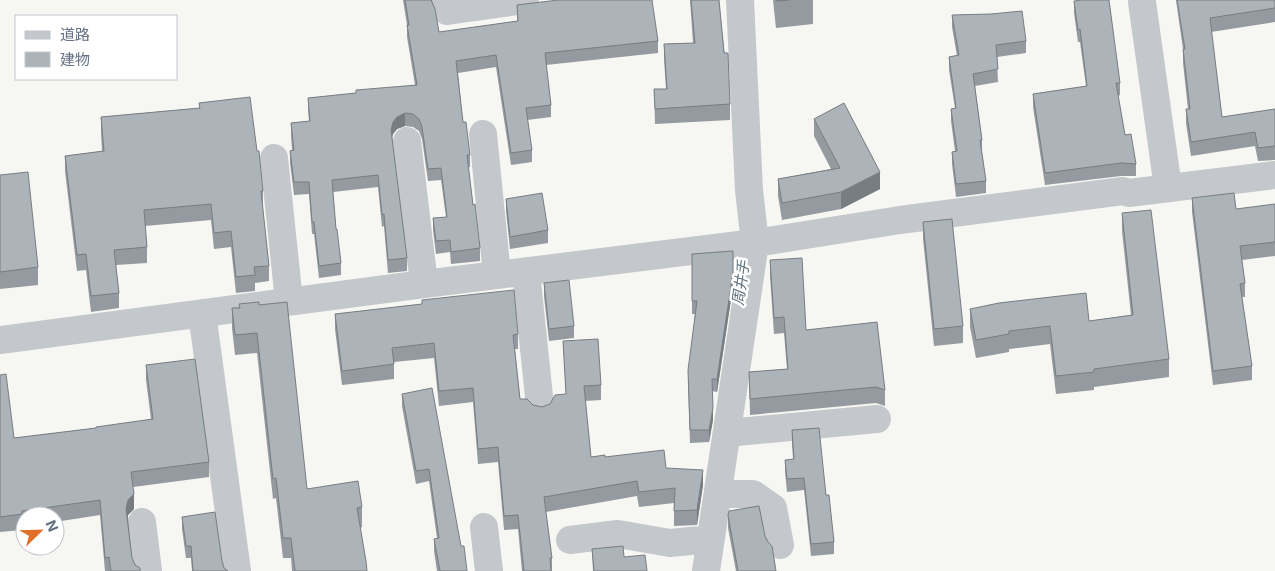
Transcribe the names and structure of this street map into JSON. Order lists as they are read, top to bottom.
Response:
{
  "water": ["周井手"],
  "legend": ["道路", "建物"],
  "north": "top right"
}
